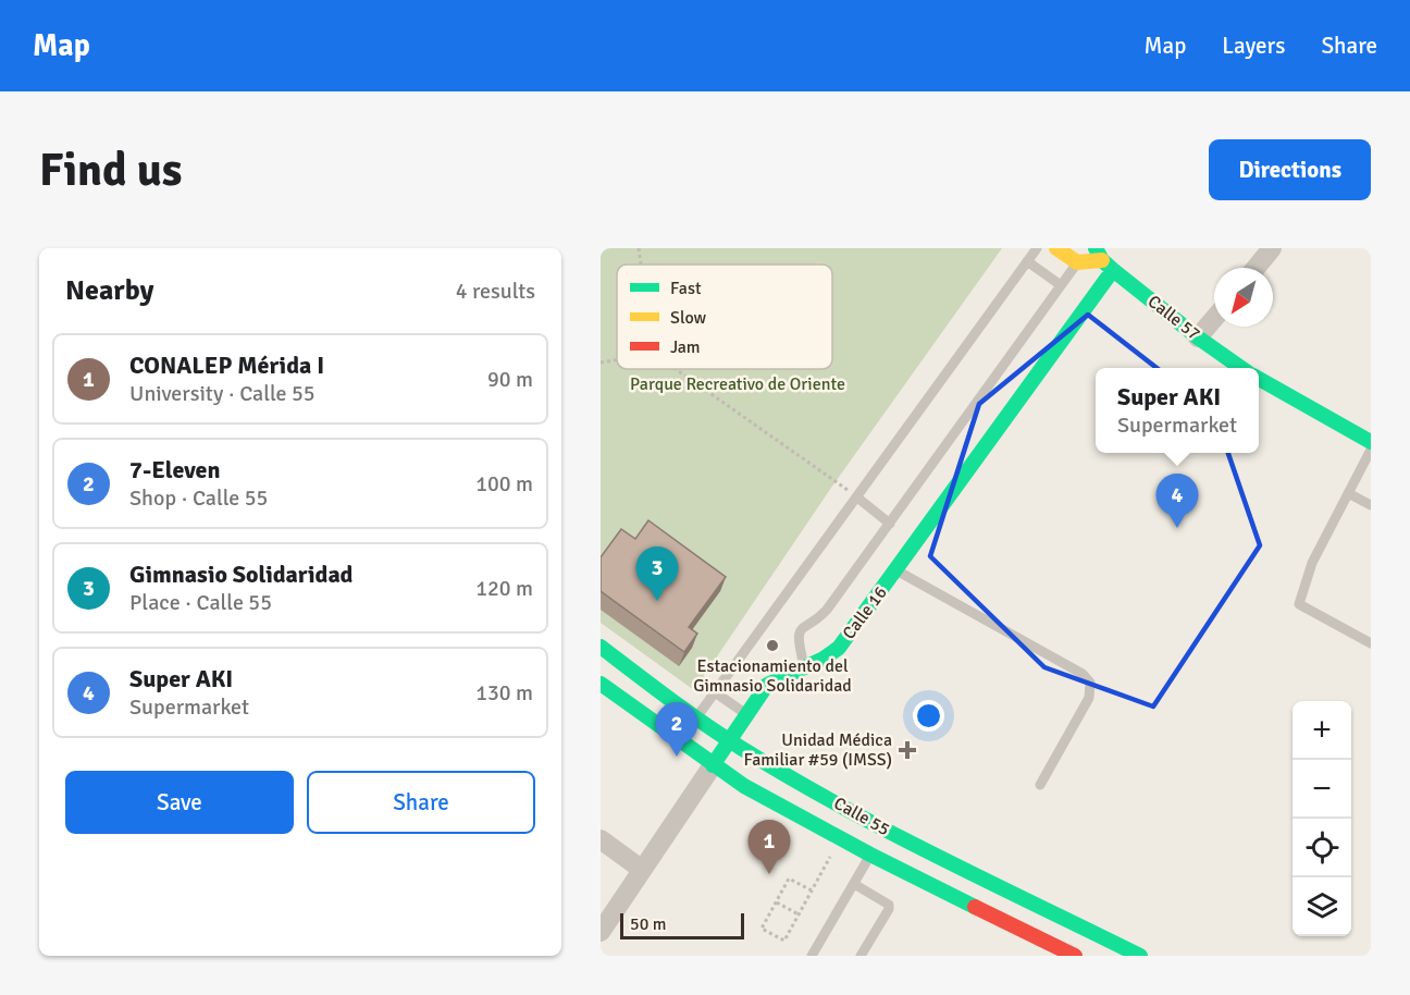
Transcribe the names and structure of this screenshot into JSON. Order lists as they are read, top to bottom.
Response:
{
  "streets": {
    "street": ["Calle 57", "Calle 16", "Calle 55"]
  },
  "crossings": [
    ["Calle 57", "Calle 16"],
    ["Calle 16", "Calle 55"]
  ],
  "parks": ["Parque Recreativo de Oriente"],
  "places": {
    "other": ["Estacionamiento del Gimnasio Solidaridad"],
    "health": ["Unidad Médica Familiar #59 (IMSS)"]
  },
  "legend": ["Fast", "Slow", "Jam"],
  "scale_bar": "50 m",
  "north": "bottom left",
  "page": {
    "header": "Map",
    "nav": ["Map", "Layers", "Share"],
    "buttons": [
      "Directions",
      ["Save", "Share"]
    ],
    "title": "Find us",
    "heading": ["Nearby", "4 results"],
    "list": [
      {
        "mark": "1",
        "name": "CONALEP Mérida I",
        "note": "University · Calle 55",
        "value": "90 m"
      },
      {
        "mark": "2",
        "name": "7-Eleven",
        "note": "Shop · Calle 55",
        "value": "100 m"
      },
      {
        "mark": "3",
        "name": "Gimnasio Solidaridad",
        "note": "Place · Calle 55",
        "value": "120 m"
      },
      {
        "mark": "4",
        "name": "Super AKI",
        "note": "Supermarket",
        "value": "130 m"
      }
    ],
    "popup": ["Super AKI", "Supermarket"],
    "pins": [
      "4",
      "3",
      "2",
      "1"
    ],
    "map_buttons": ["+", "−"],
    "scale": "50 m"
  }
}
